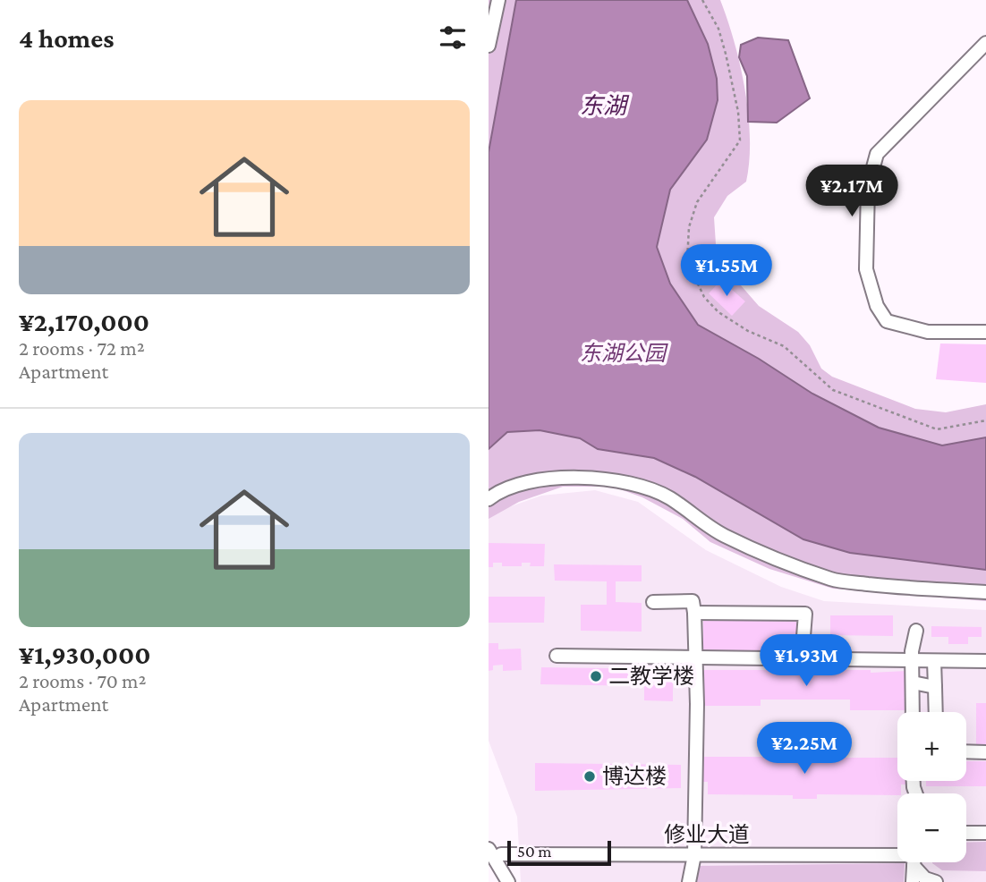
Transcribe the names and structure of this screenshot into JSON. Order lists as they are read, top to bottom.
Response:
{
  "streets": {
    "street": ["修业大道"]
  },
  "water": ["东湖"],
  "parks": ["东湖公园"],
  "places": ["二教学楼", "博达楼"],
  "scale_bar": "50 m",
  "page": {
    "heading": "4 homes",
    "list": [
      {
        "name": "¥2,170,000",
        "note": "2 rooms · 72 m² · Apartment"
      },
      {
        "name": "¥1,930,000",
        "note": "2 rooms · 70 m² · Apartment"
      }
    ],
    "price": [
      "¥2.17M",
      "¥1.55M",
      "¥1.93M",
      "¥2.25M"
    ],
    "map_buttons": ["+", "−"],
    "scale": "50 m"
  }
}
